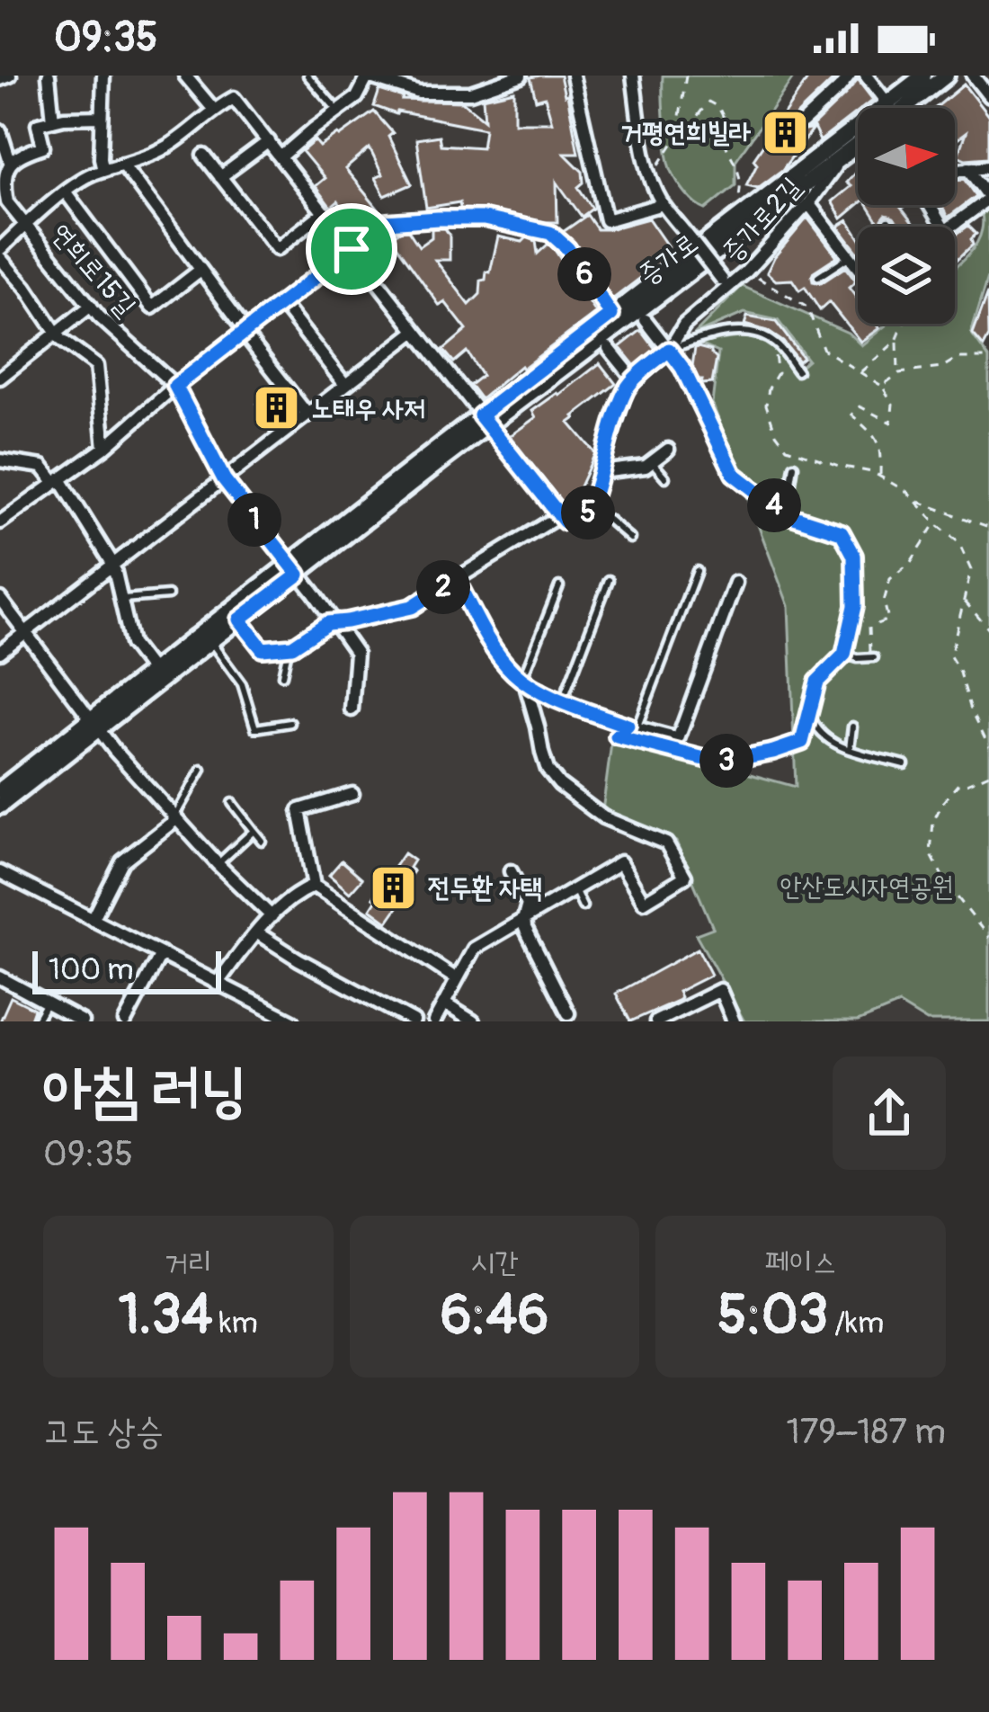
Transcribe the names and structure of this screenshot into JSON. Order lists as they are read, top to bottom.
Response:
{
  "streets": {
    "main road": ["증가로"],
    "street": ["증가로2길", "연희로15길"]
  },
  "crossings": [
    ["증가로2길", "증가로"]
  ],
  "parks": ["안산도시자연공원"],
  "places": {
    "building": ["거평연희빌라", "노태우 사저", "전두환 자택"]
  },
  "scale_bar": "100 m",
  "north": "right",
  "page": {
    "status": "09:35",
    "pins": [
      "6",
      "4",
      "5",
      "1",
      "2",
      "3"
    ],
    "scale": "100 m",
    "heading": ["아침 러닝", "09:35"],
    "stats": [
      ["거리", "1.34 km"],
      ["시간", "6:46"],
      ["페이스", "5:03 /km"]
    ],
    "chart": ["고도 상승", "179–187 m"]
  }
}
